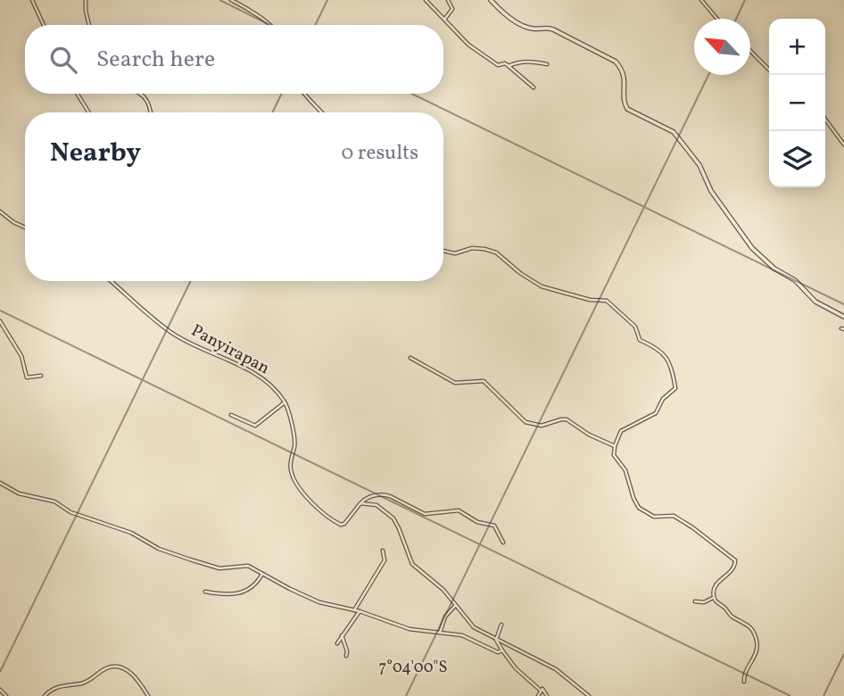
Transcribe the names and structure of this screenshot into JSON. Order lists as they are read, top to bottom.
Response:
{
  "streets": {
    "street": ["Panyirapan"]
  },
  "north": "top left",
  "page": {
    "map_buttons": ["+", "−"],
    "search": "Search here",
    "heading": ["Nearby", "0 results"]
  },
  "coordinates": ["7°04'00\"S"]
}
